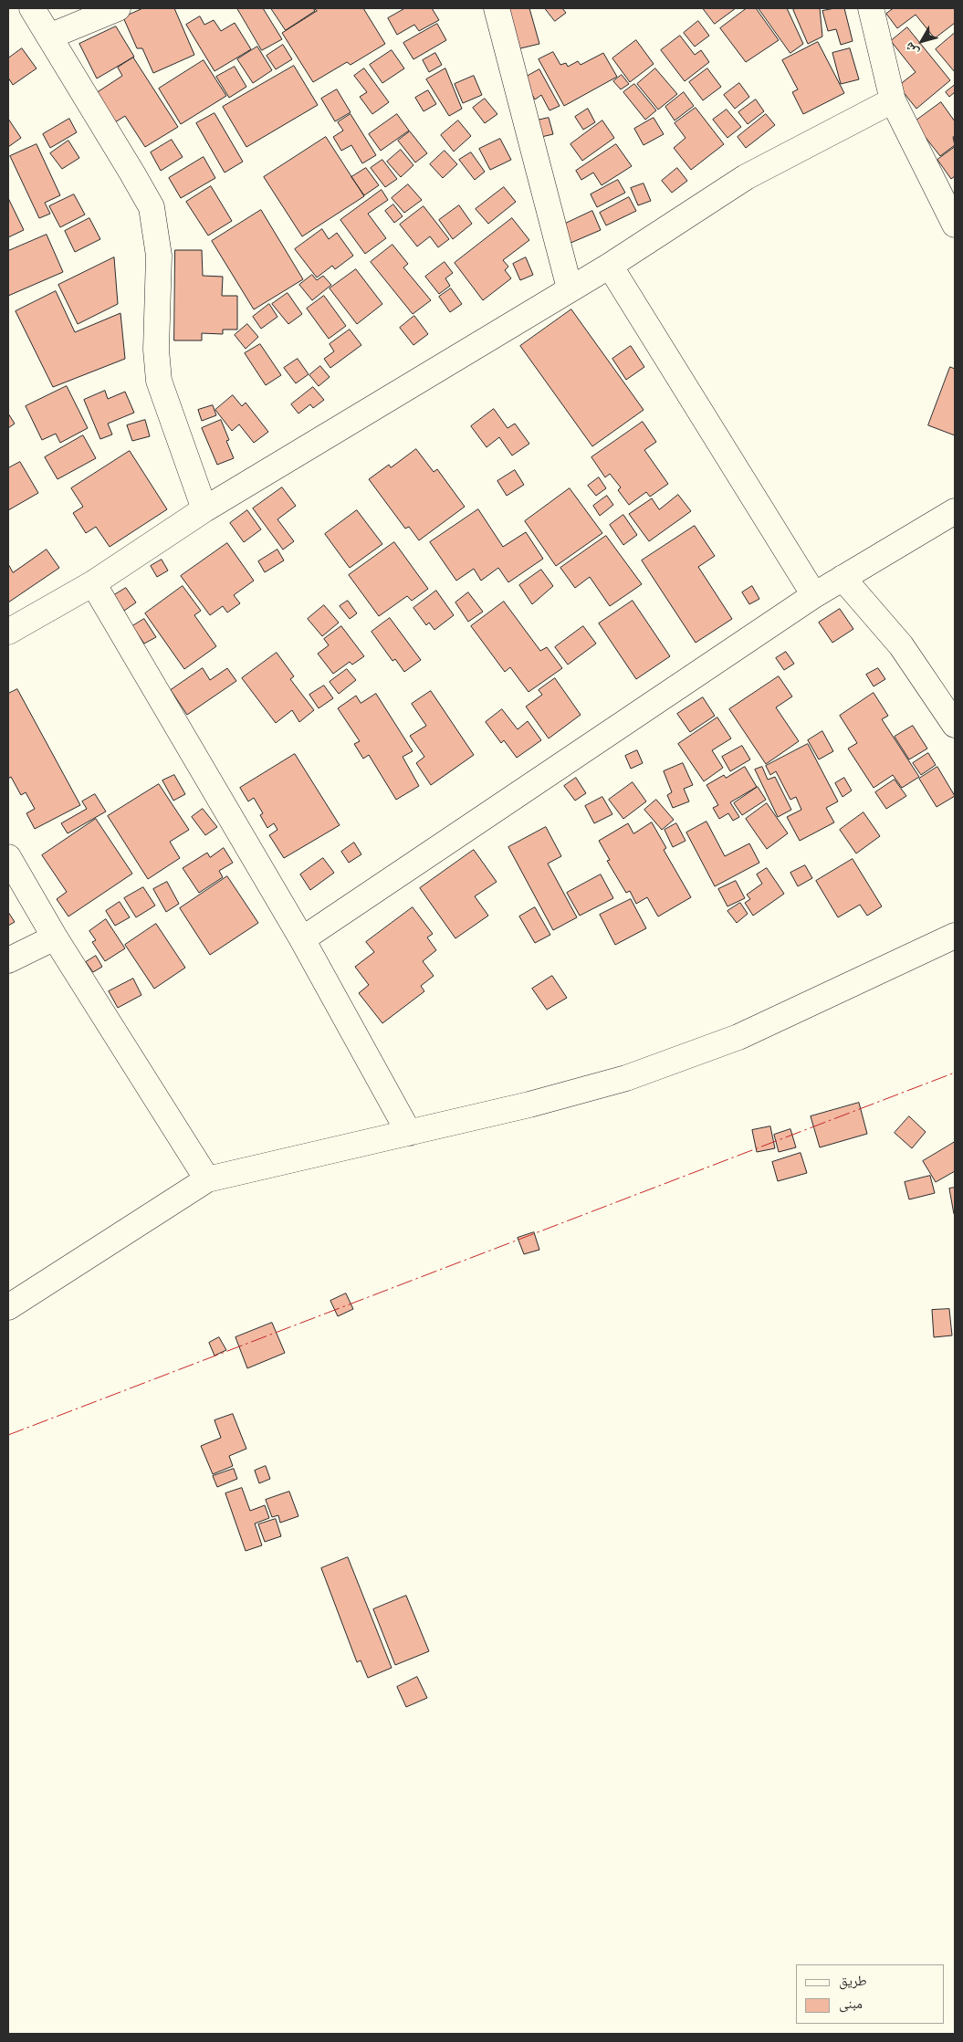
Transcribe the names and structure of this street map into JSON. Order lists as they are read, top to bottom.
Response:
{
  "legend": ["طريق", "مبنى"],
  "north": "bottom left"
}
